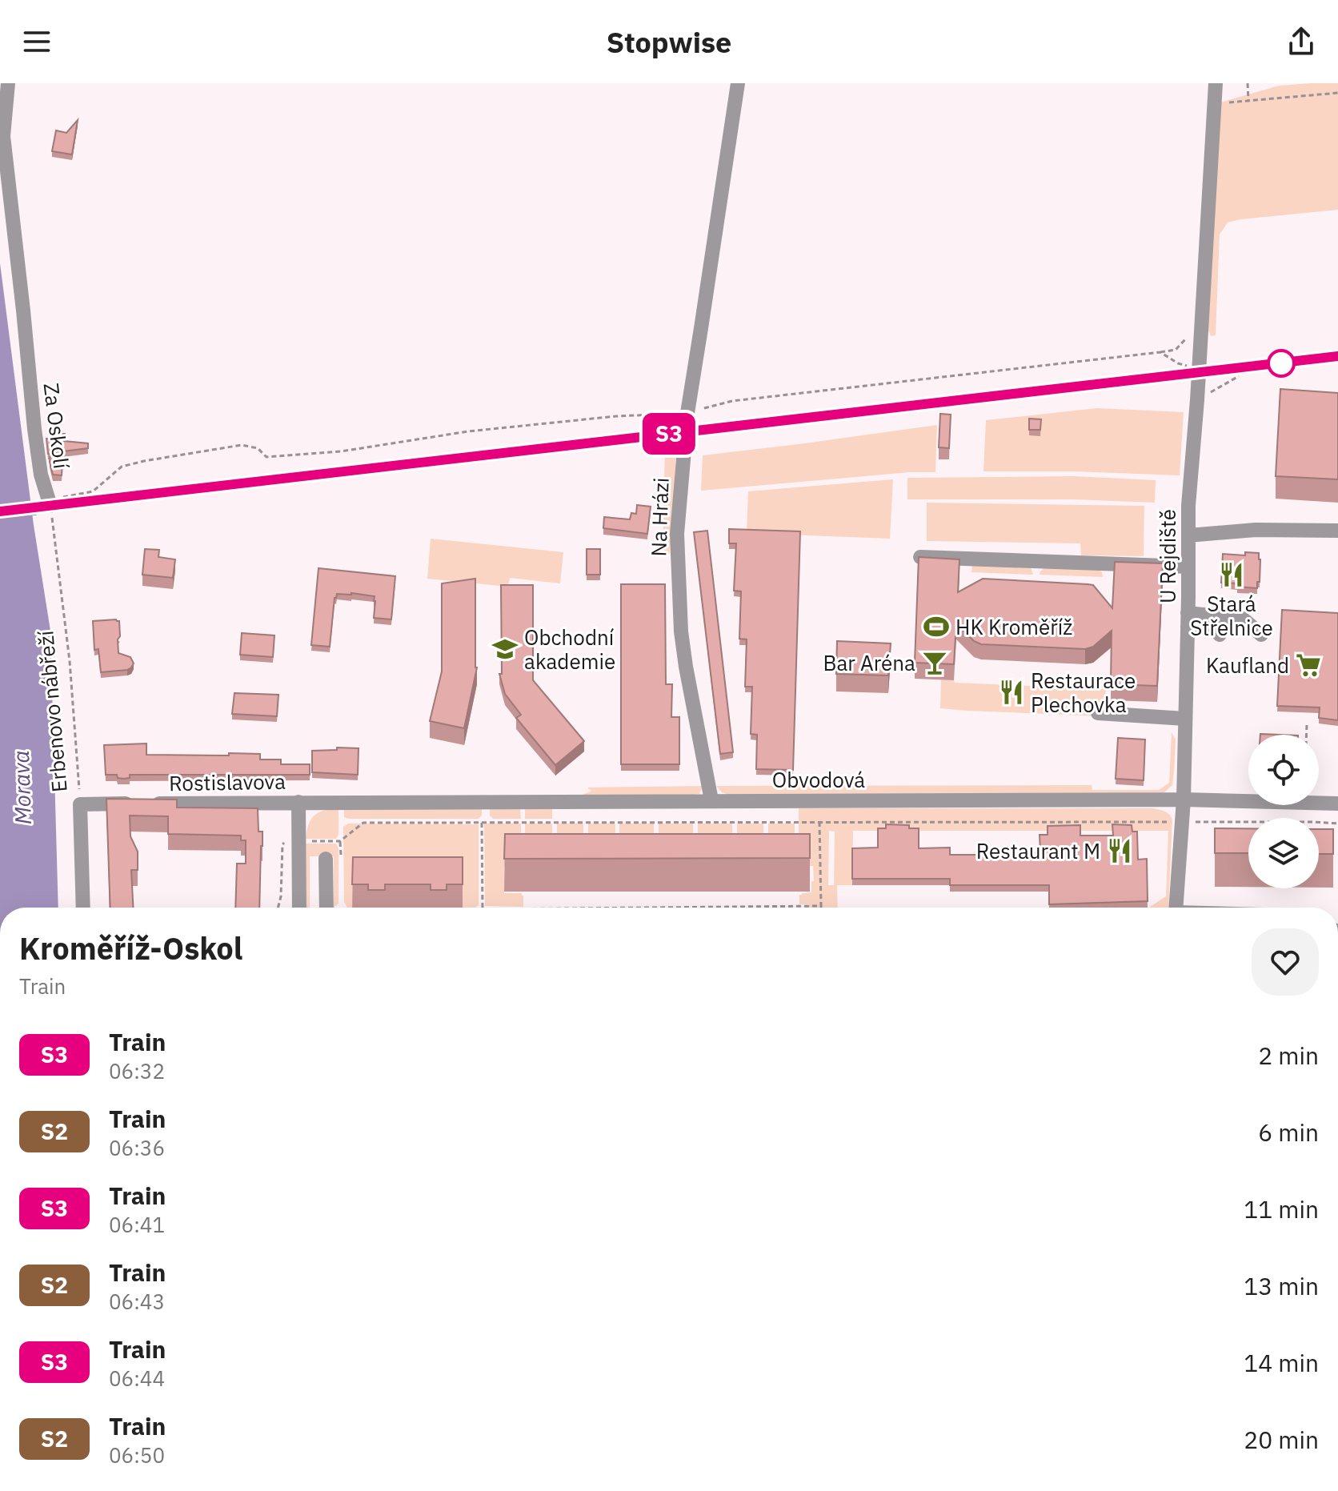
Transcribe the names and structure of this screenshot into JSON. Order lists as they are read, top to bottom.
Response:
{
  "streets": {
    "street": [
      "Za Oskolí",
      "Na Hrázi",
      "U Rejdiště",
      "Erbenovo nábřeží",
      "Obvodová",
      "Rostislavova"
    ]
  },
  "crossings": [
    ["Za Oskolí", "Erbenovo nábřeží"],
    ["Na Hrázi", "Obvodová"],
    ["U Rejdiště", "Obvodová"],
    ["Erbenovo nábřeží", "Rostislavova"],
    ["Obvodová", "Rostislavova"]
  ],
  "water": ["Morava"],
  "places": {
    "restaurant": ["Stará Střelnice", "Restaurace Plechovka", "Restaurant M"],
    "sports": ["HK Kroměříž"],
    "school or university": ["Obchodní akademie"],
    "bar": ["Bar Aréna"],
    "supermarket": ["Kaufland"]
  },
  "page": {
    "header": "Stopwise",
    "on_map": "S3",
    "heading": ["Kroměříž-Oskol", "Train"],
    "list": [
      {
        "mark": "S3",
        "name": "Train",
        "note": "06:32",
        "value": "2 min"
      },
      {
        "mark": "S2",
        "name": "Train",
        "note": "06:36",
        "value": "6 min"
      },
      {
        "mark": "S3",
        "name": "Train",
        "note": "06:41",
        "value": "11 min"
      },
      {
        "mark": "S2",
        "name": "Train",
        "note": "06:43",
        "value": "13 min"
      },
      {
        "mark": "S3",
        "name": "Train",
        "note": "06:44",
        "value": "14 min"
      },
      {
        "mark": "S2",
        "name": "Train",
        "note": "06:50",
        "value": "20 min"
      }
    ]
  }
}
